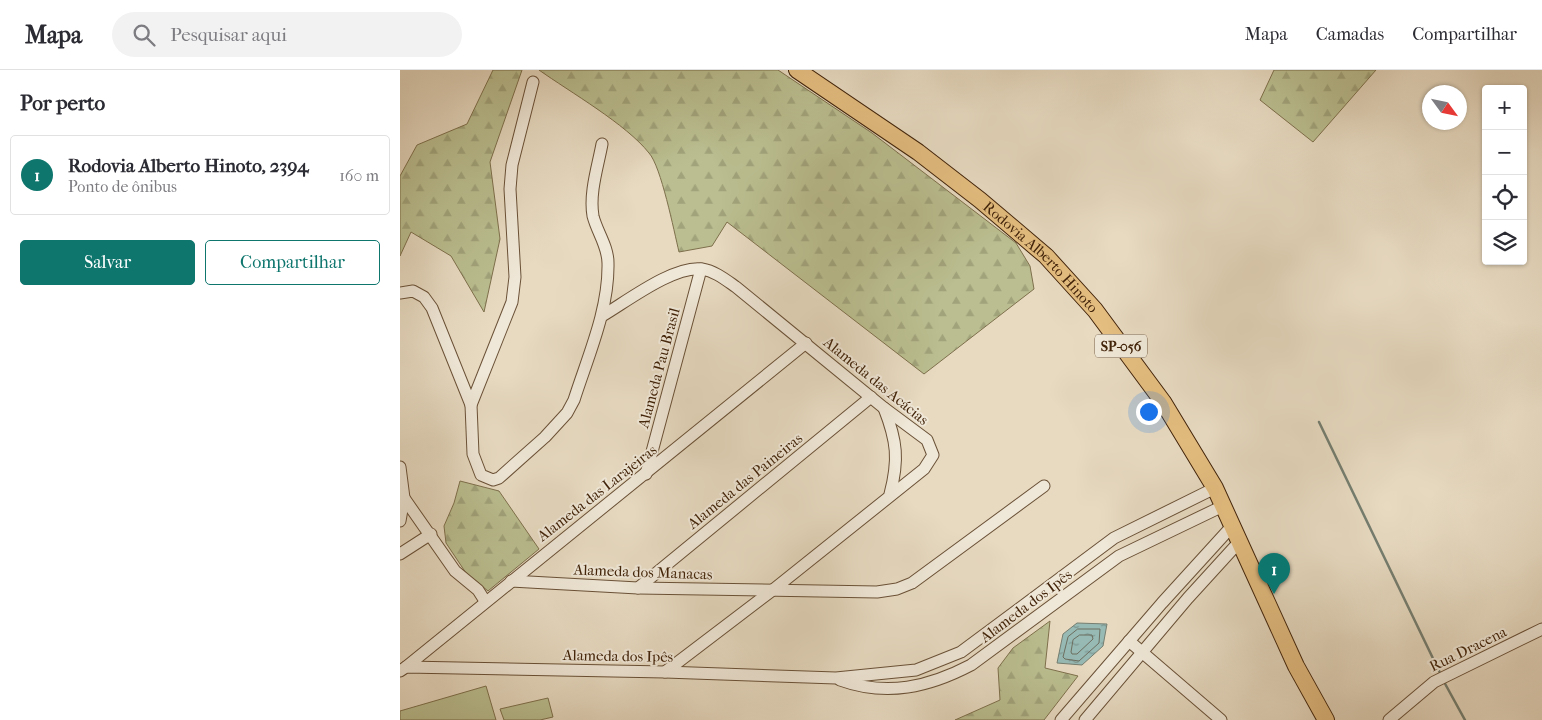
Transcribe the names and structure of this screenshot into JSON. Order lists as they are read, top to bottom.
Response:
{
  "streets": {
    "main road": ["Rodovia Alberto Hinoto", "SP-056"],
    "street": [
      "Alameda Pau Brasil",
      "Alameda das Acácias",
      "Alameda das Paineiras",
      "Alameda das Larajeiras",
      "Alameda dos Manacas",
      "Alameda dos Ipês",
      "Rua Dracena"
    ]
  },
  "crossings": [
    ["Rodovia Alberto Hinoto", "Alameda dos Ipês"],
    ["Alameda Pau Brasil", "Alameda das Acácias"],
    ["Alameda Pau Brasil", "Alameda das Larajeiras"],
    ["Alameda das Acácias", "Alameda das Paineiras"],
    ["Alameda das Acácias", "Alameda das Larajeiras"],
    ["Alameda das Acácias", "Alameda dos Manacas"],
    ["Alameda das Acácias", "Alameda dos Ipês"],
    ["Alameda das Paineiras", "Alameda dos Manacas"],
    ["Alameda das Larajeiras", "Alameda dos Manacas"],
    ["Alameda das Larajeiras", "Alameda dos Ipês"]
  ],
  "north": "bottom right",
  "page": {
    "header": "Mapa",
    "search": "Pesquisar aqui",
    "nav": ["Mapa", "Camadas", "Compartilhar"],
    "heading": "Por perto",
    "map_buttons": ["+", "−"],
    "list": [
      {
        "mark": "1",
        "name": "Rodovia Alberto Hinoto, 2394",
        "note": "Ponto de ônibus",
        "value": "160 m"
      }
    ],
    "buttons": ["Salvar", "Compartilhar"],
    "pins": "1"
  }
}
